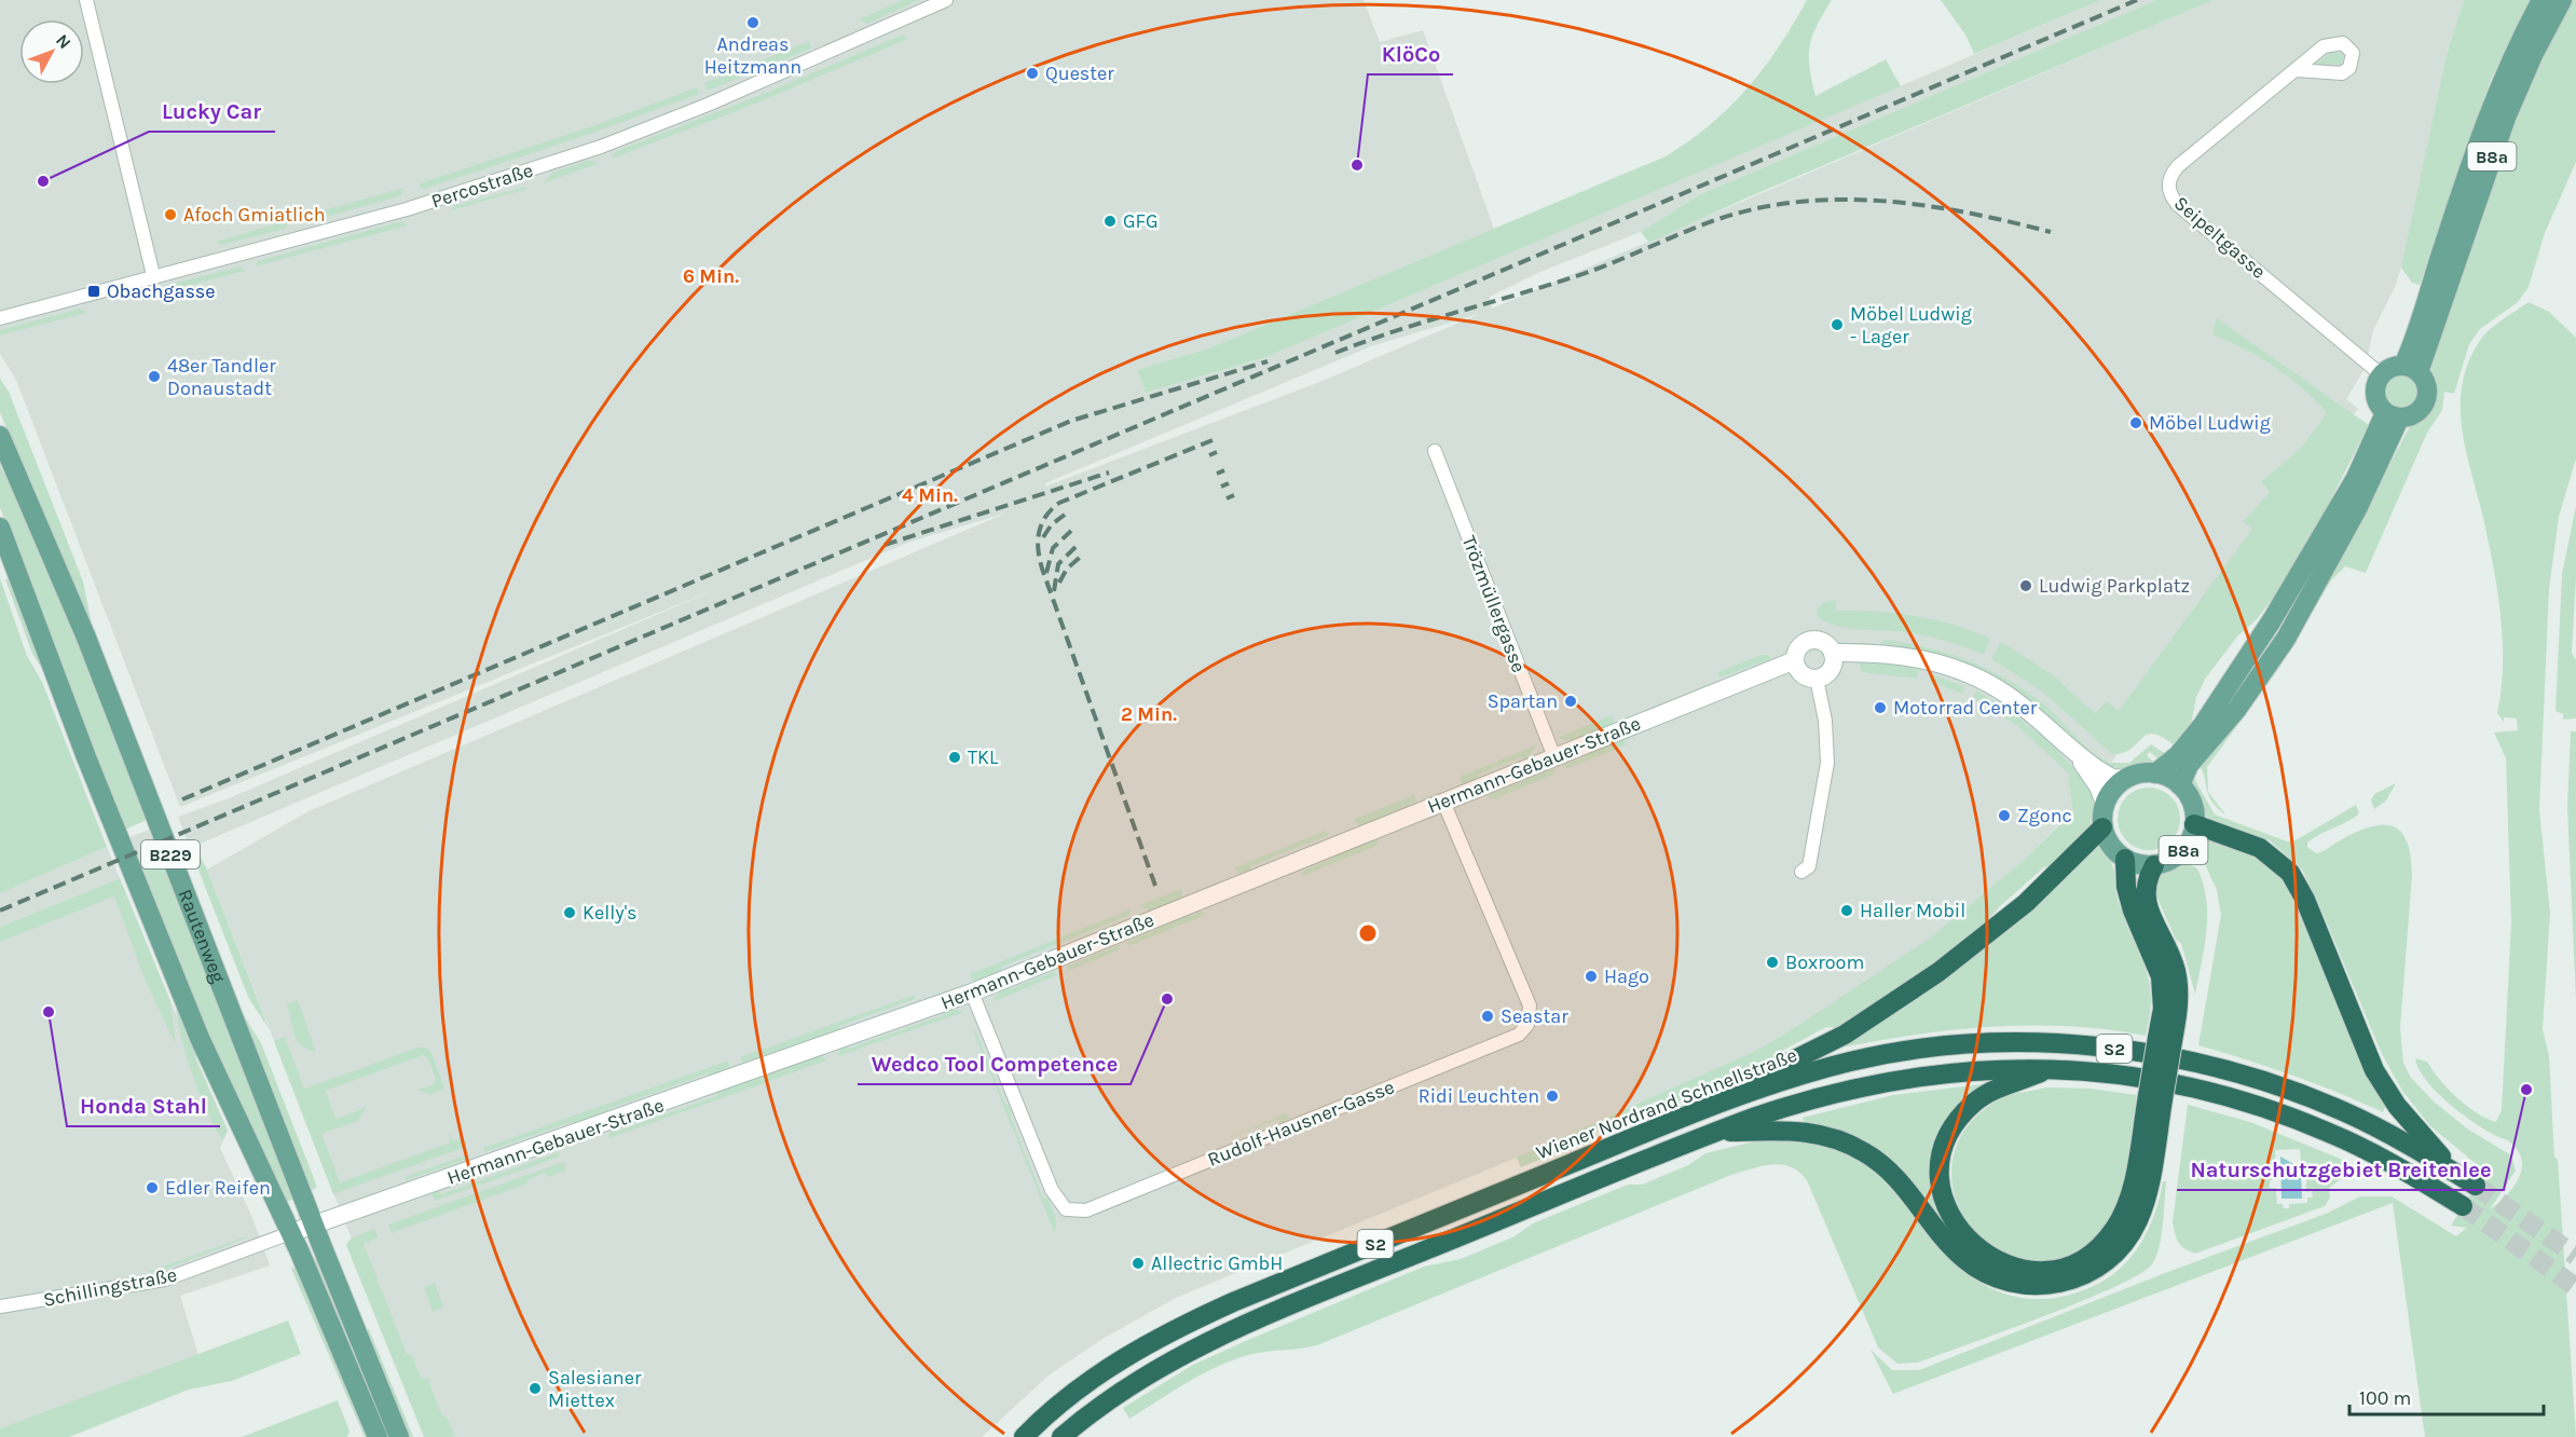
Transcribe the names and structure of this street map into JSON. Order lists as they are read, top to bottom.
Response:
{
  "streets": {
    "highway": ["S2", "Wiener Nordrand Schnellstraße"],
    "main road": ["B8a", "B229", "Rautenweg"],
    "street": [
      "Percostraße",
      "Seipeltgasse",
      "Trözmüllergasse",
      "Hermann-Gebauer-Straße",
      "Rudolf-Hausner-Gasse",
      "Schillingstraße"
    ]
  },
  "crossings": [
    ["B8a", "Seipeltgasse"],
    ["B8a", "Hermann-Gebauer-Straße"],
    ["Trözmüllergasse", "Hermann-Gebauer-Straße"],
    ["Hermann-Gebauer-Straße", "Rautenweg"],
    ["Hermann-Gebauer-Straße", "Rudolf-Hausner-Gasse"],
    ["Hermann-Gebauer-Straße", "Schillingstraße"],
    ["Rautenweg", "Schillingstraße"]
  ],
  "places": {
    "other": [
      "Andreas Heitzmann",
      "Quester",
      "KlöCo",
      "Lucky Car",
      "Afoch Gmiatlich",
      "GFG",
      "Möbel Ludwig - Lager",
      "48er Tandler Donaustadt",
      "Möbel Ludwig",
      "Ludwig Parkplatz",
      "Spartan",
      "Motorrad Center",
      "TKL",
      "Zgonc",
      "Haller Mobil",
      "Kelly's",
      "Boxroom",
      "Hago",
      "Wedco Tool Competence",
      "Honda Stahl",
      "Seastar",
      "Naturschutzgebiet Breitenlee",
      "Ridi Leuchten",
      "Edler Reifen",
      "Allectric GmbH",
      "Salesianer Miettex"
    ],
    "transit": ["Obachgasse"]
  },
  "scale_bar": "100 m",
  "north": "top right",
  "rings": ["6 Min.", "4 Min.", "2 Min."]
}
